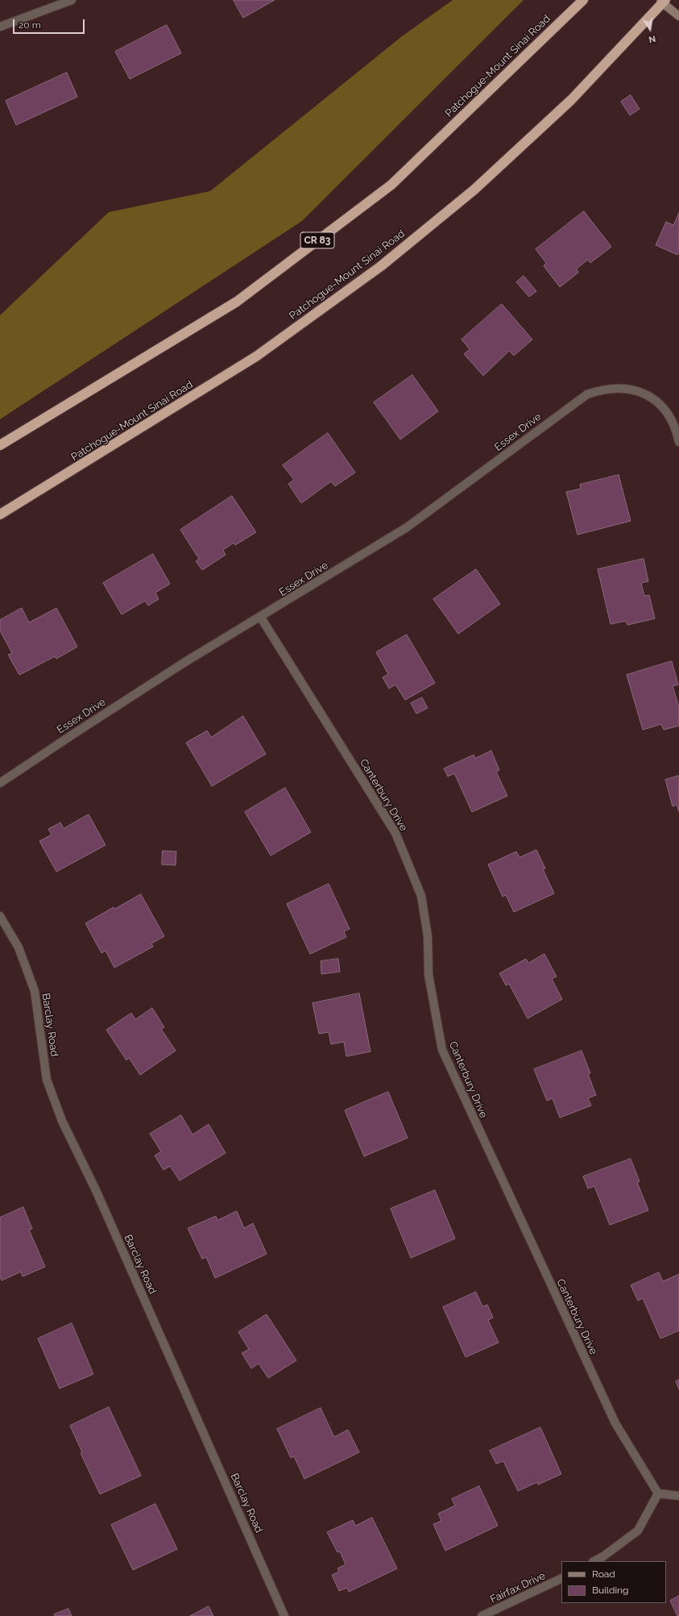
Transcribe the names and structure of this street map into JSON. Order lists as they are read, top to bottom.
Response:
{
  "streets": {
    "highway": ["Patchogue-Mount Sinai Road", "CR 83"],
    "street": [
      "Essex Drive",
      "Canterbury Drive",
      "Barclay Road",
      "Fairfax Drive"
    ]
  },
  "crossings": [
    ["Essex Drive", "Canterbury Drive"]
  ],
  "legend": ["Road", "Building"],
  "scale_bar": "20 m",
  "north": "bottom"
}
